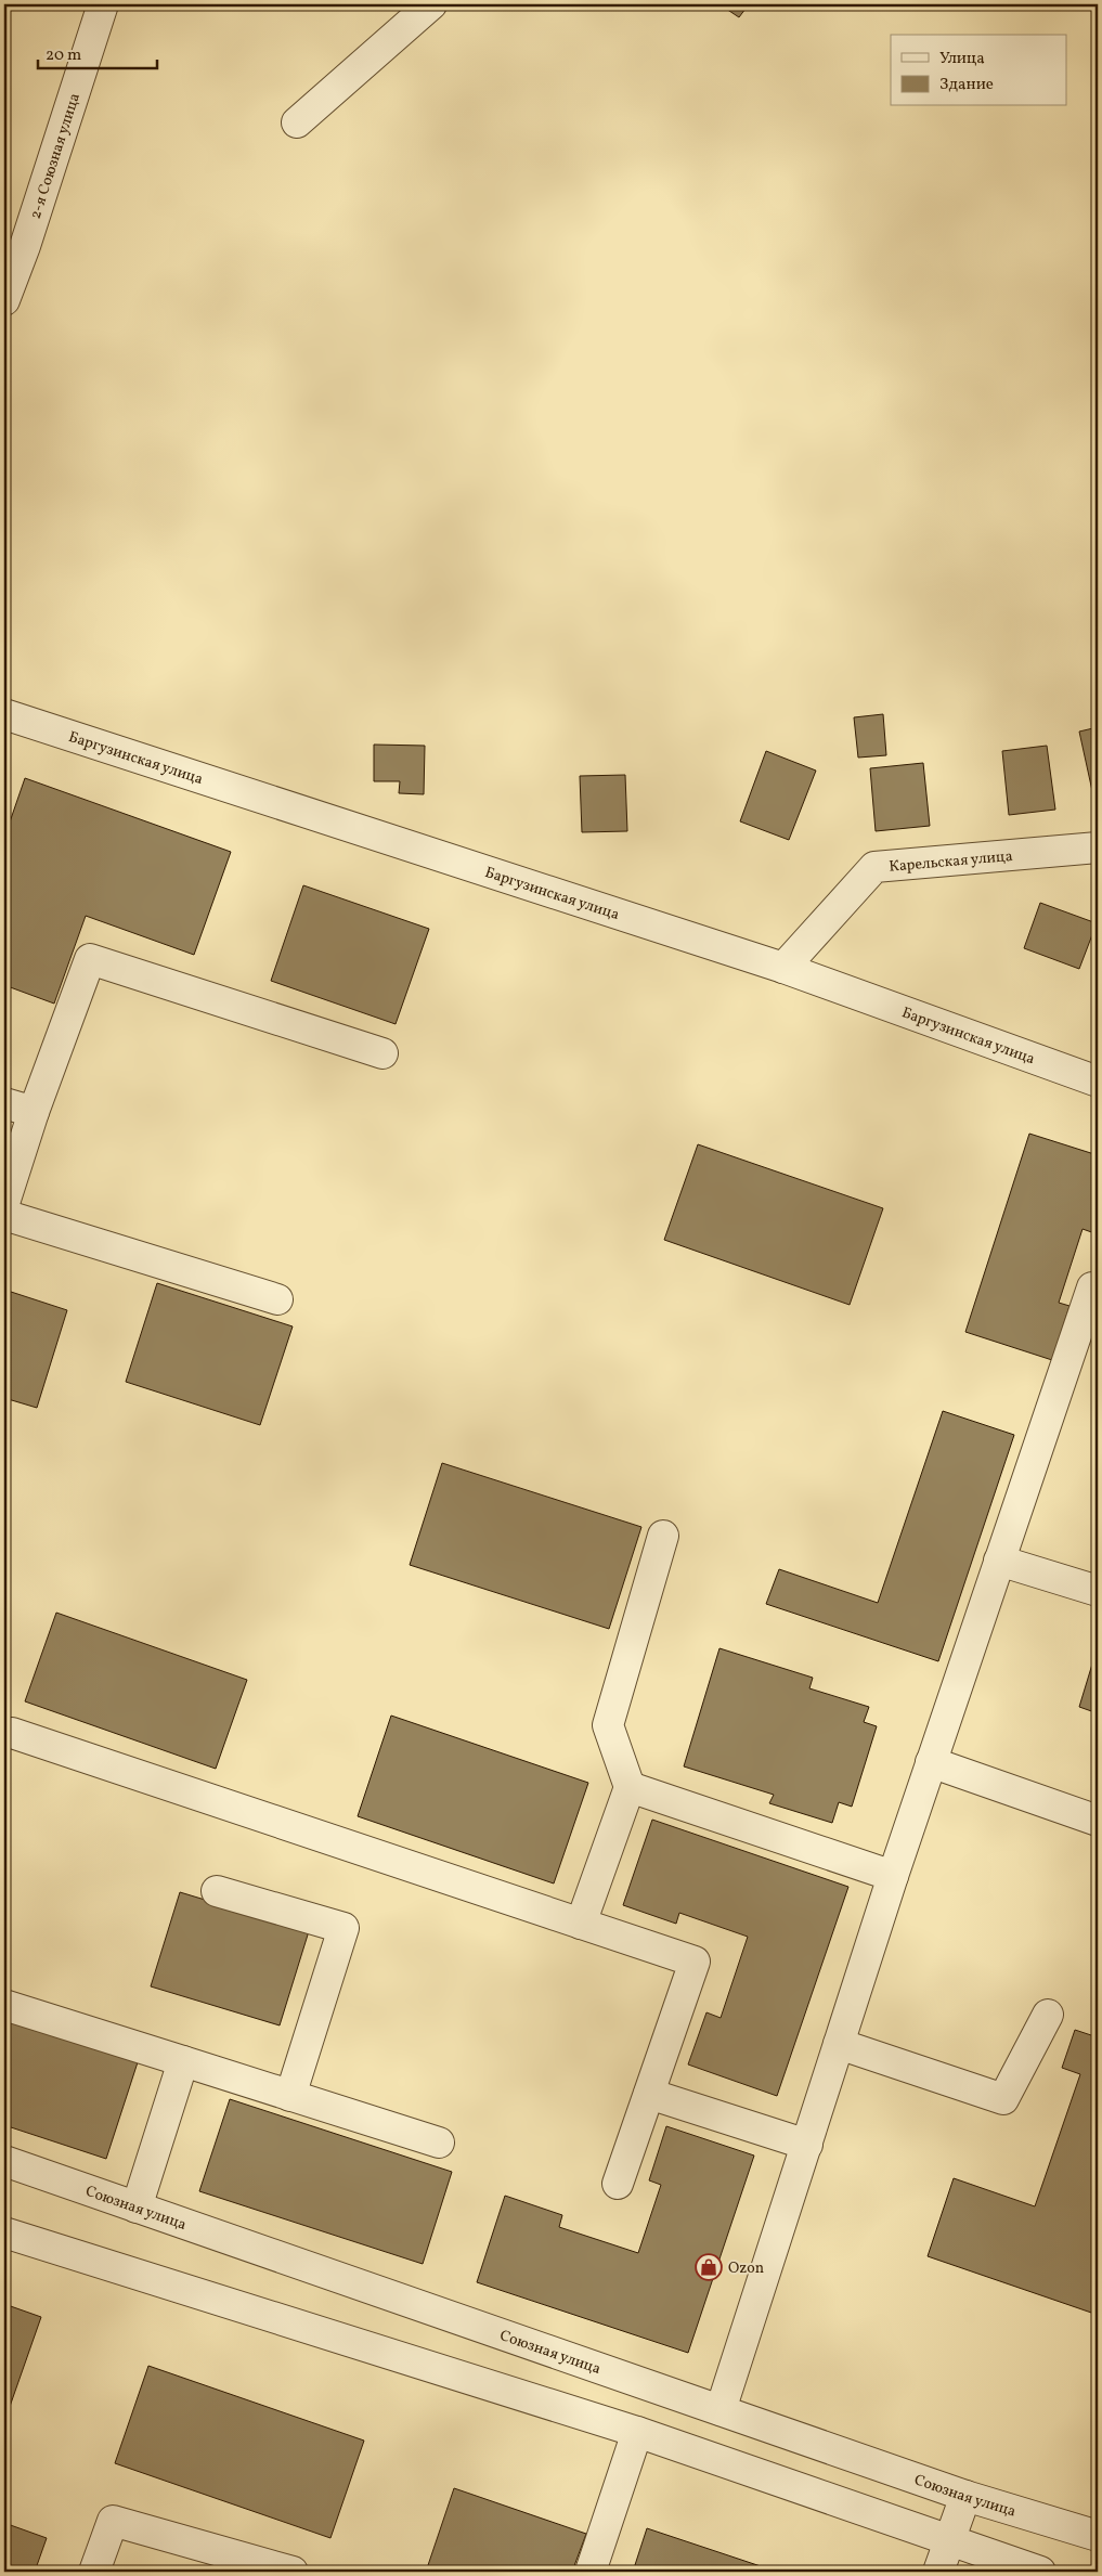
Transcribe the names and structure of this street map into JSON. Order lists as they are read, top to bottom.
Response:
{
  "streets": {
    "street": [
      "2-я Союзная улица",
      "Баргузинская улица",
      "Карельская улица",
      "Союзная улица"
    ]
  },
  "crossings": [
    ["Баргузинская улица", "Карельская улица"]
  ],
  "places": {
    "shop": ["Ozon"]
  },
  "legend": ["Улица", "Здание"],
  "scale_bar": "20 m"
}
